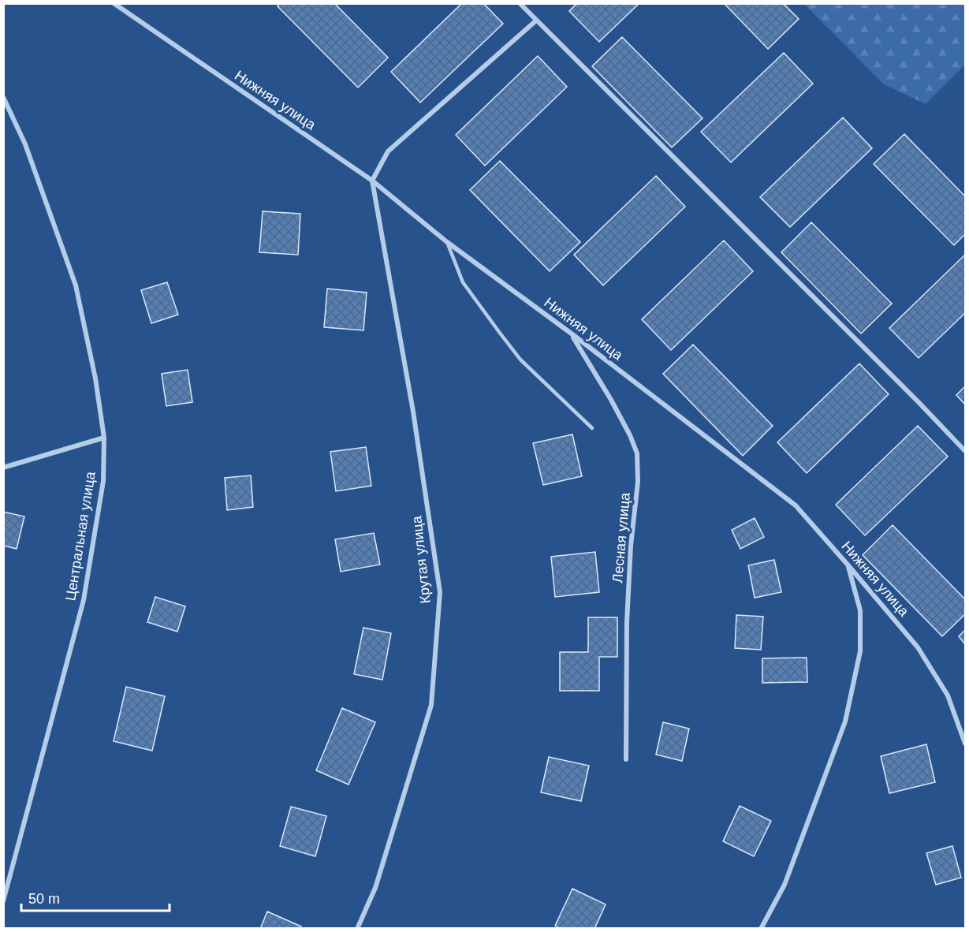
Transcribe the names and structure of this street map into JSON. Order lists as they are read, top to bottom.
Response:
{
  "streets": {
    "street": [
      "Нижняя улица",
      "Центральная улица",
      "Лесная улица",
      "Крутая улица"
    ]
  },
  "crossings": [
    ["Нижняя улица", "Лесная улица"],
    ["Нижняя улица", "Крутая улица"]
  ],
  "scale_bar": "50 m"
}
